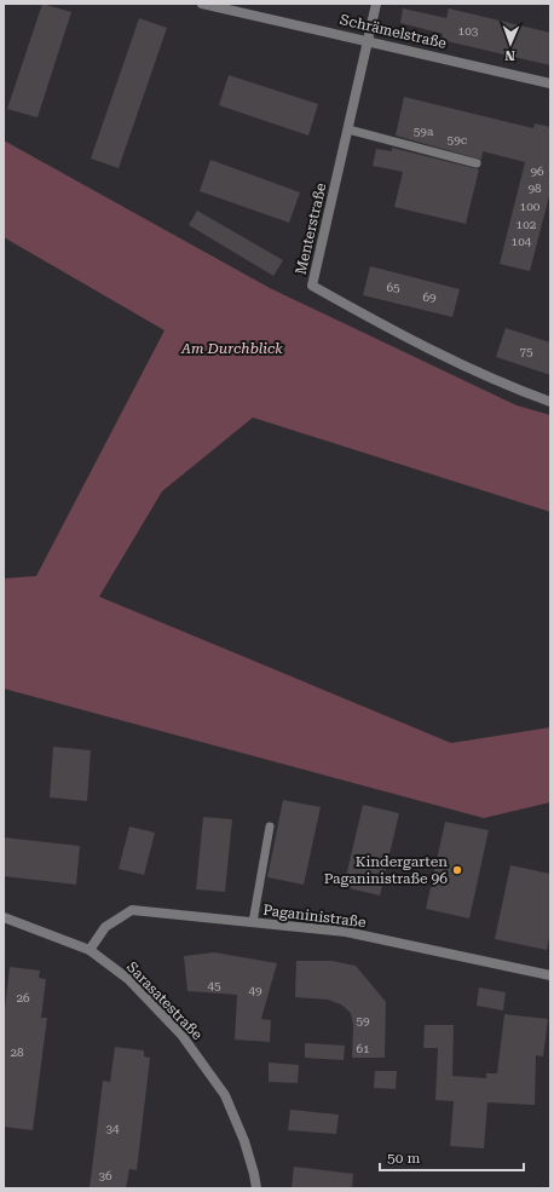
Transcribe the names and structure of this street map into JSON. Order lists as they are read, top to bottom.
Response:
{
  "streets": {
    "street": [
      "Schrämelstraße",
      "Menterstraße",
      "Paganinistraße",
      "Sarasatestraße"
    ]
  },
  "crossings": [
    ["Schrämelstraße", "Menterstraße"],
    ["Paganinistraße", "Sarasatestraße"]
  ],
  "parks": ["Am Durchblick"],
  "places": ["Kindergarten Paganinistraße 96"],
  "house_numbers": [
    "103",
    "59a",
    "59c",
    "96",
    "98",
    "100",
    "102",
    "104",
    "65",
    "69",
    "75",
    "45",
    "49",
    "26",
    "59",
    "61",
    "28",
    "34",
    "36"
  ],
  "scale_bar": "50 m",
  "north": "bottom"
}
